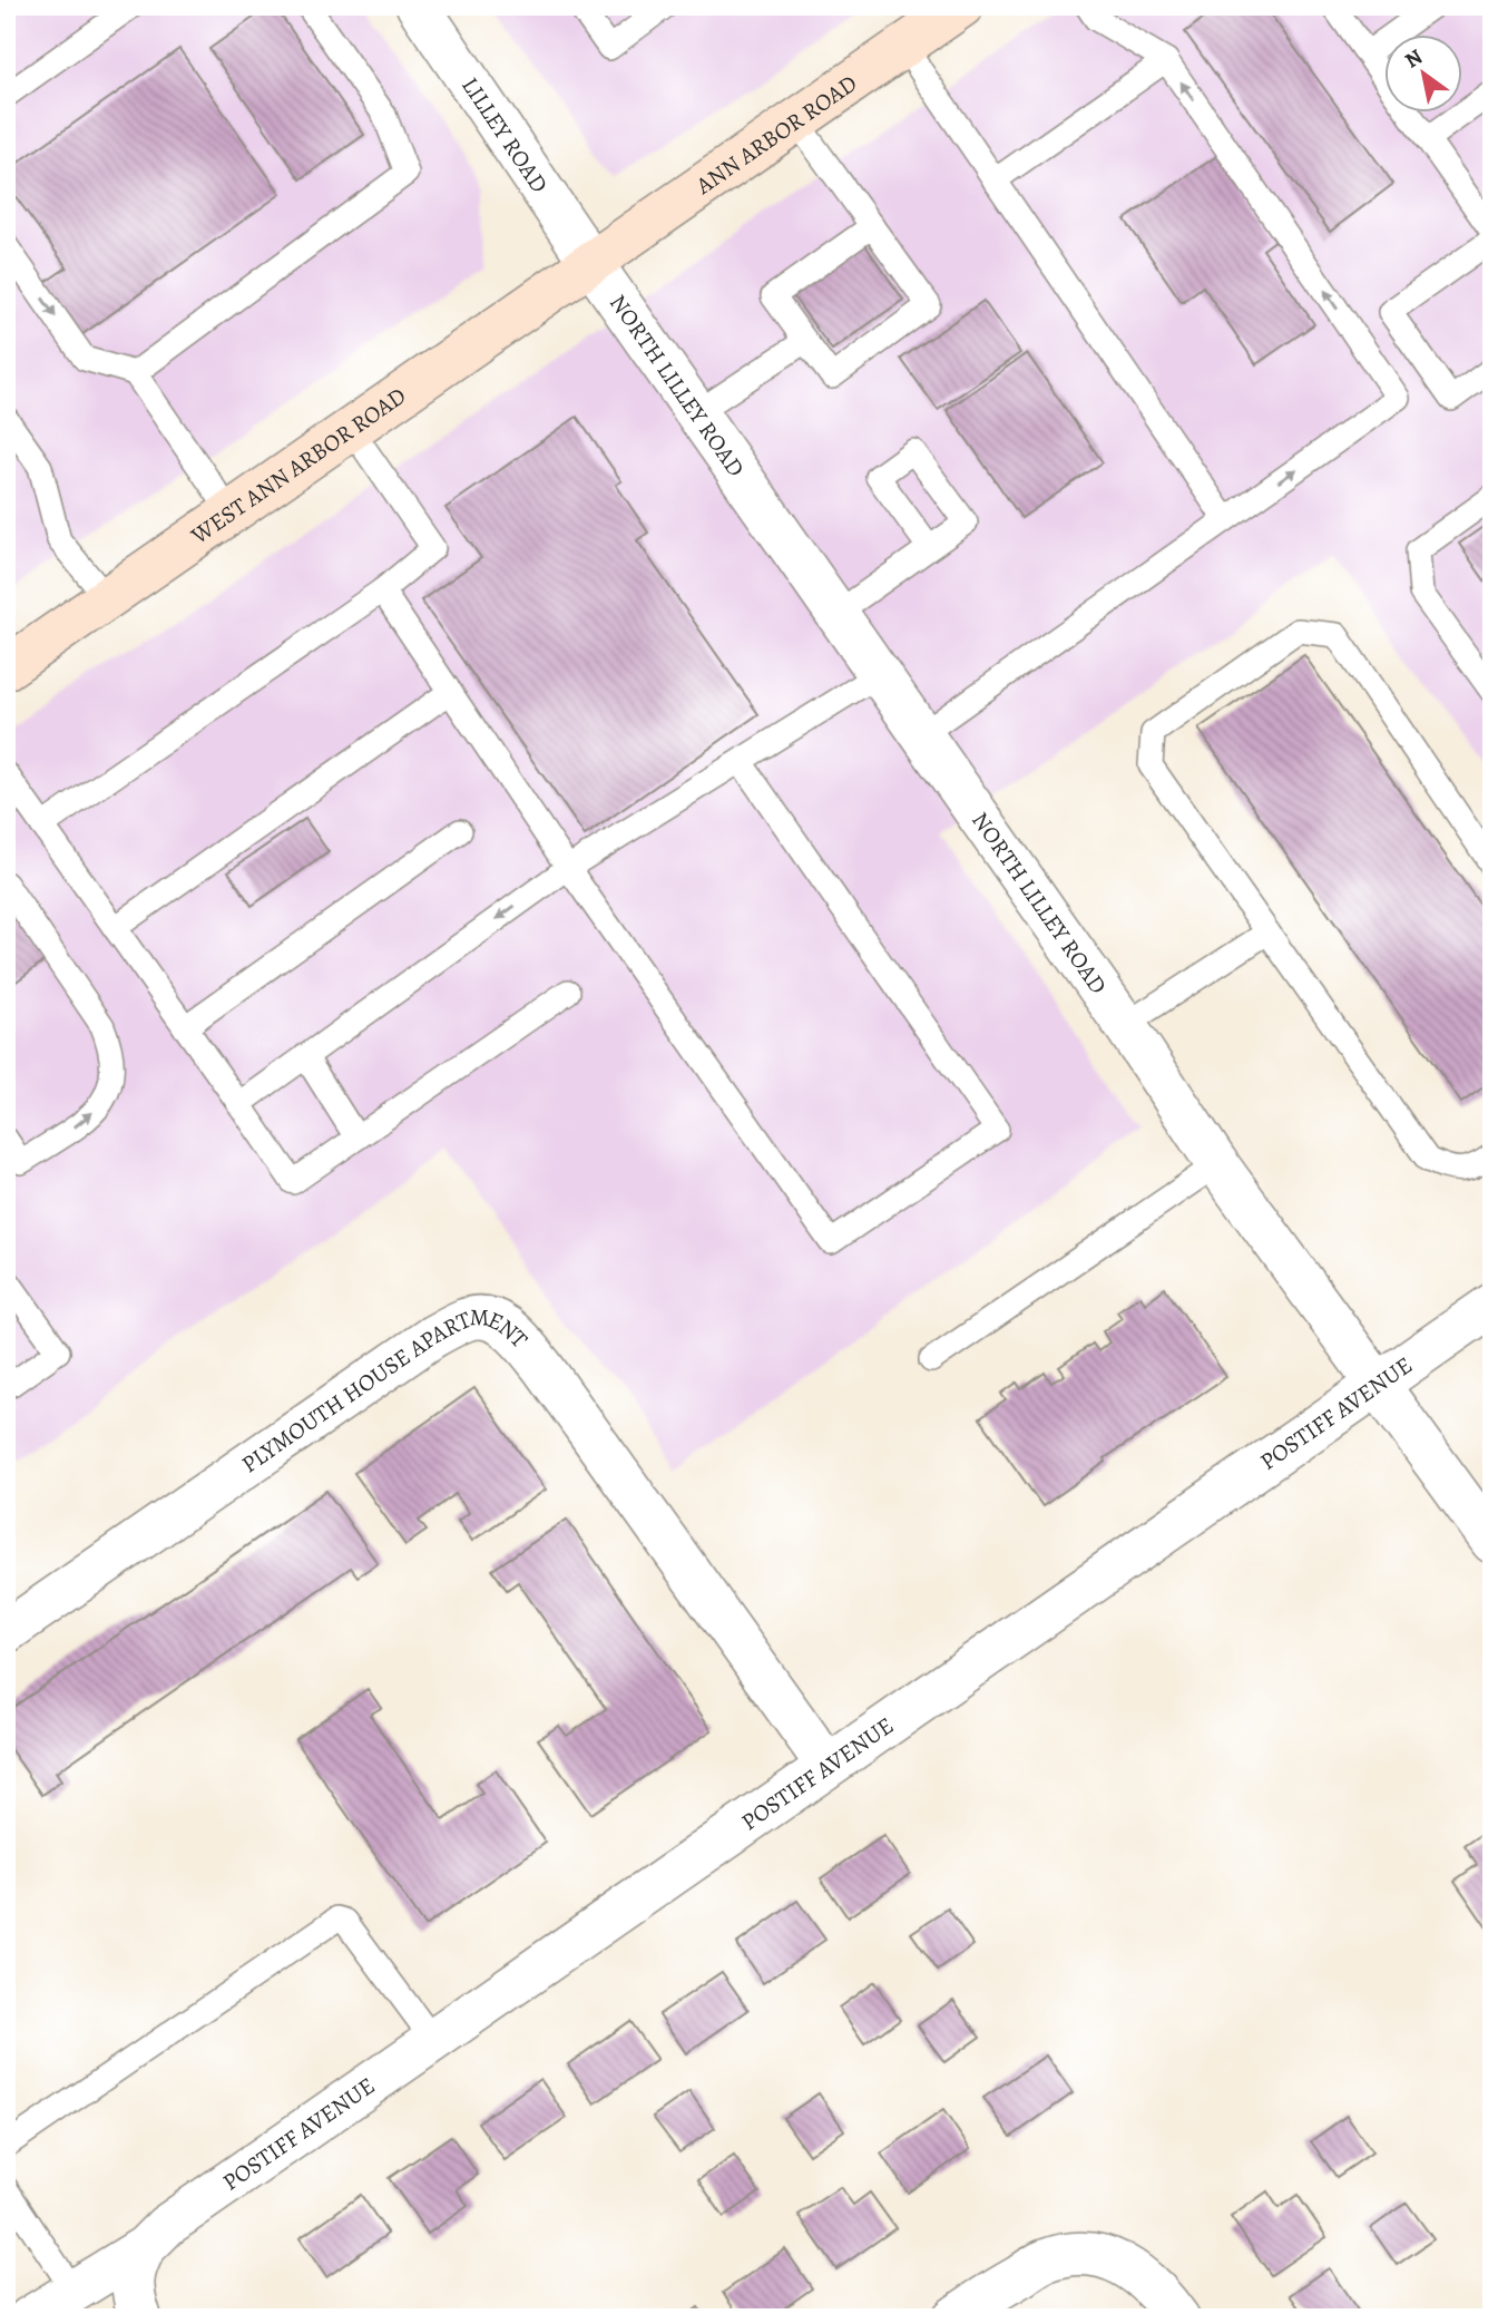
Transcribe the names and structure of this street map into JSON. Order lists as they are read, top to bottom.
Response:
{
  "streets": {
    "main road": ["ANN ARBOR ROAD", "WEST ANN ARBOR ROAD"],
    "street": [
      "LILLEY ROAD",
      "NORTH LILLEY ROAD",
      "PLYMOUTH HOUSE APARTMENT",
      "POSTIFF AVENUE"
    ]
  },
  "crossings": [
    ["LILLEY ROAD", "ANN ARBOR ROAD"],
    ["LILLEY ROAD", "NORTH LILLEY ROAD"],
    ["LILLEY ROAD", "WEST ANN ARBOR ROAD"],
    ["ANN ARBOR ROAD", "NORTH LILLEY ROAD"],
    ["ANN ARBOR ROAD", "WEST ANN ARBOR ROAD"],
    ["NORTH LILLEY ROAD", "WEST ANN ARBOR ROAD"],
    ["NORTH LILLEY ROAD", "POSTIFF AVENUE"],
    ["PLYMOUTH HOUSE APARTMENT", "POSTIFF AVENUE"]
  ],
  "north": "top left"
}
